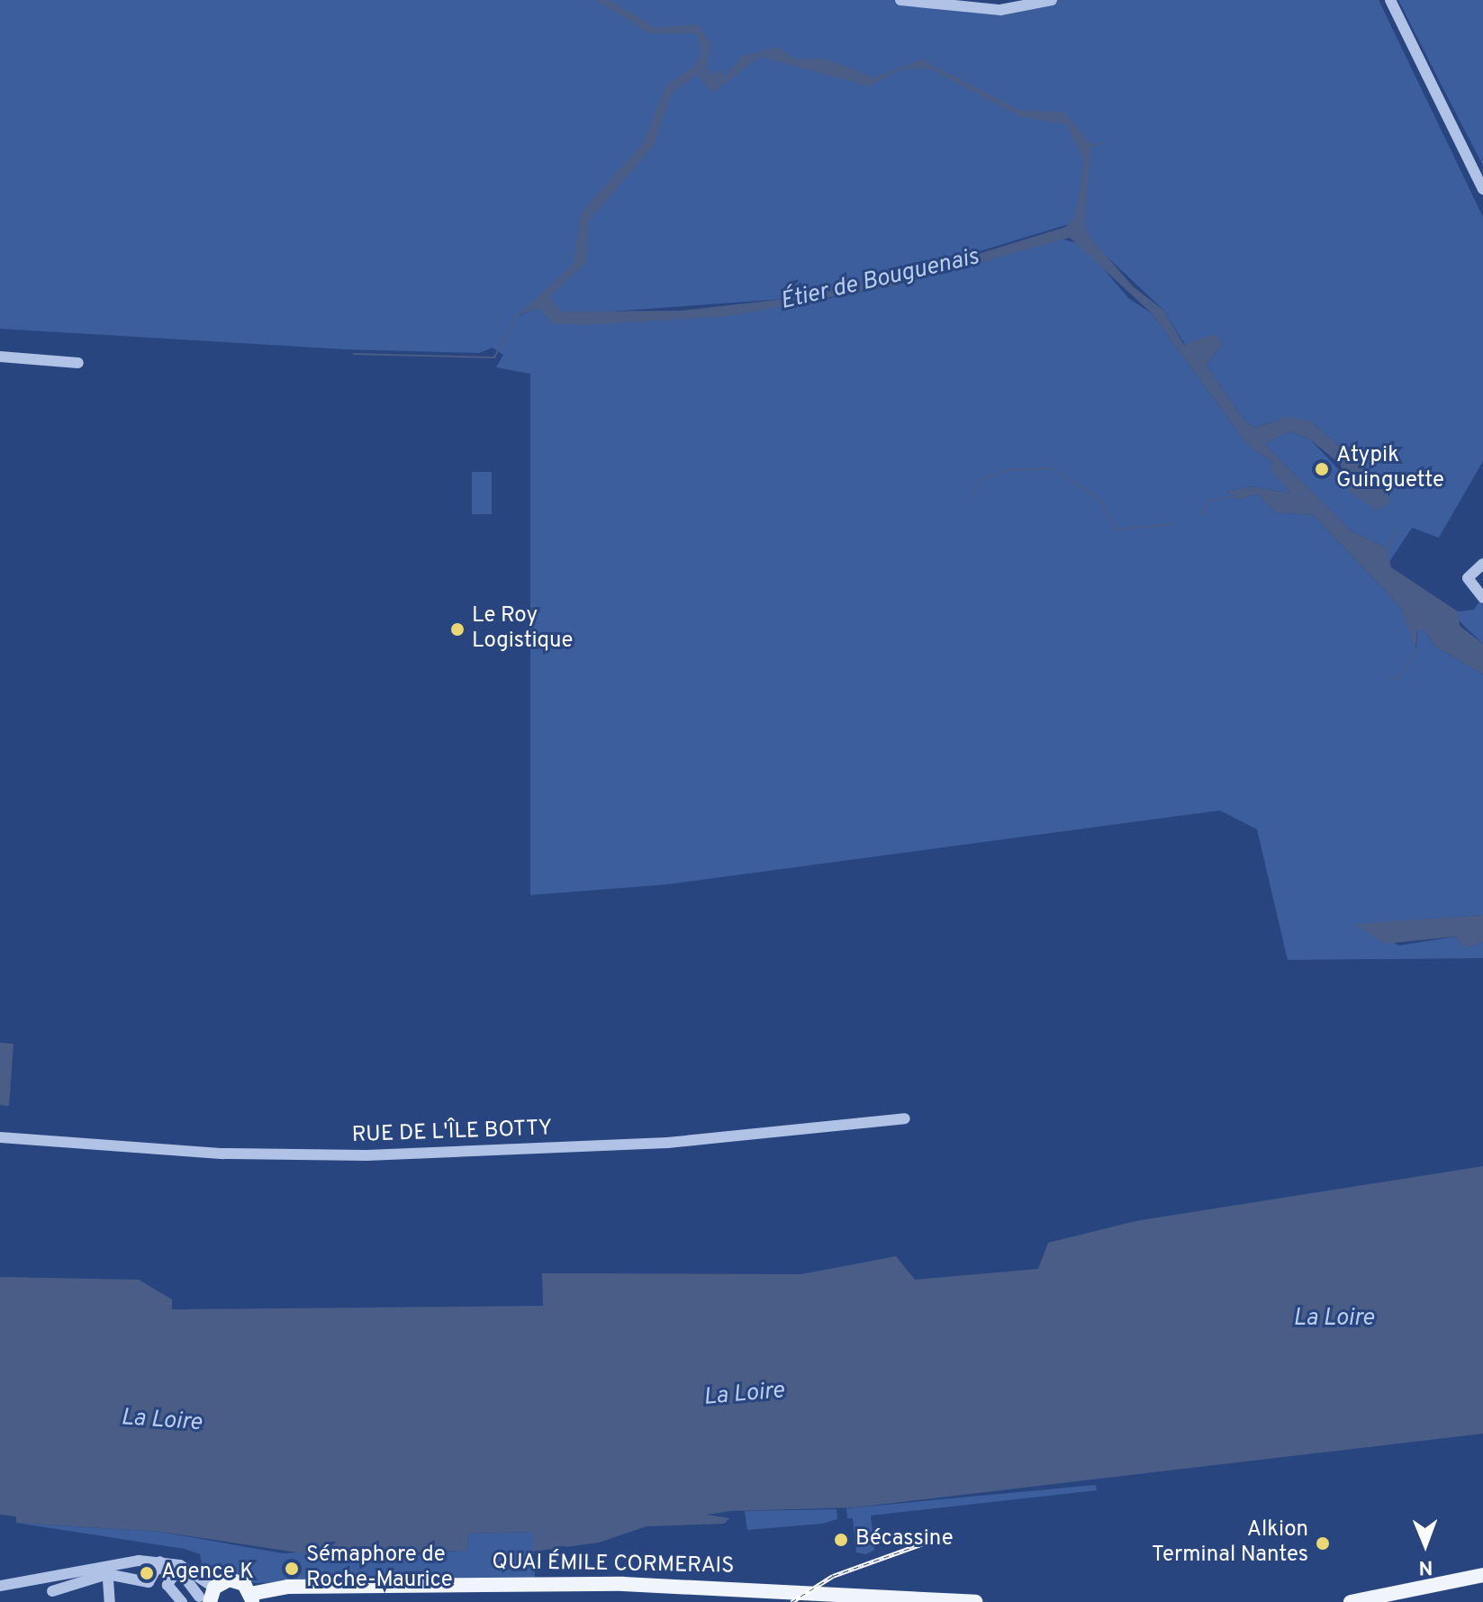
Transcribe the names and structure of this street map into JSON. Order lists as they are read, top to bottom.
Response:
{
  "streets": {
    "main road": ["QUAI ÉMILE CORMERAIS"],
    "street": ["RUE DE L'ÎLE BOTTY"]
  },
  "water": ["Étier de Bouguenais", "La Loire"],
  "places": [
    "Atypik Guinguette",
    "Le Roy Logistique",
    "Bécassine",
    "Alkion Terminal Nantes",
    "Sémaphore de Roche-Maurice",
    "Agence K"
  ],
  "north": "bottom"
}
